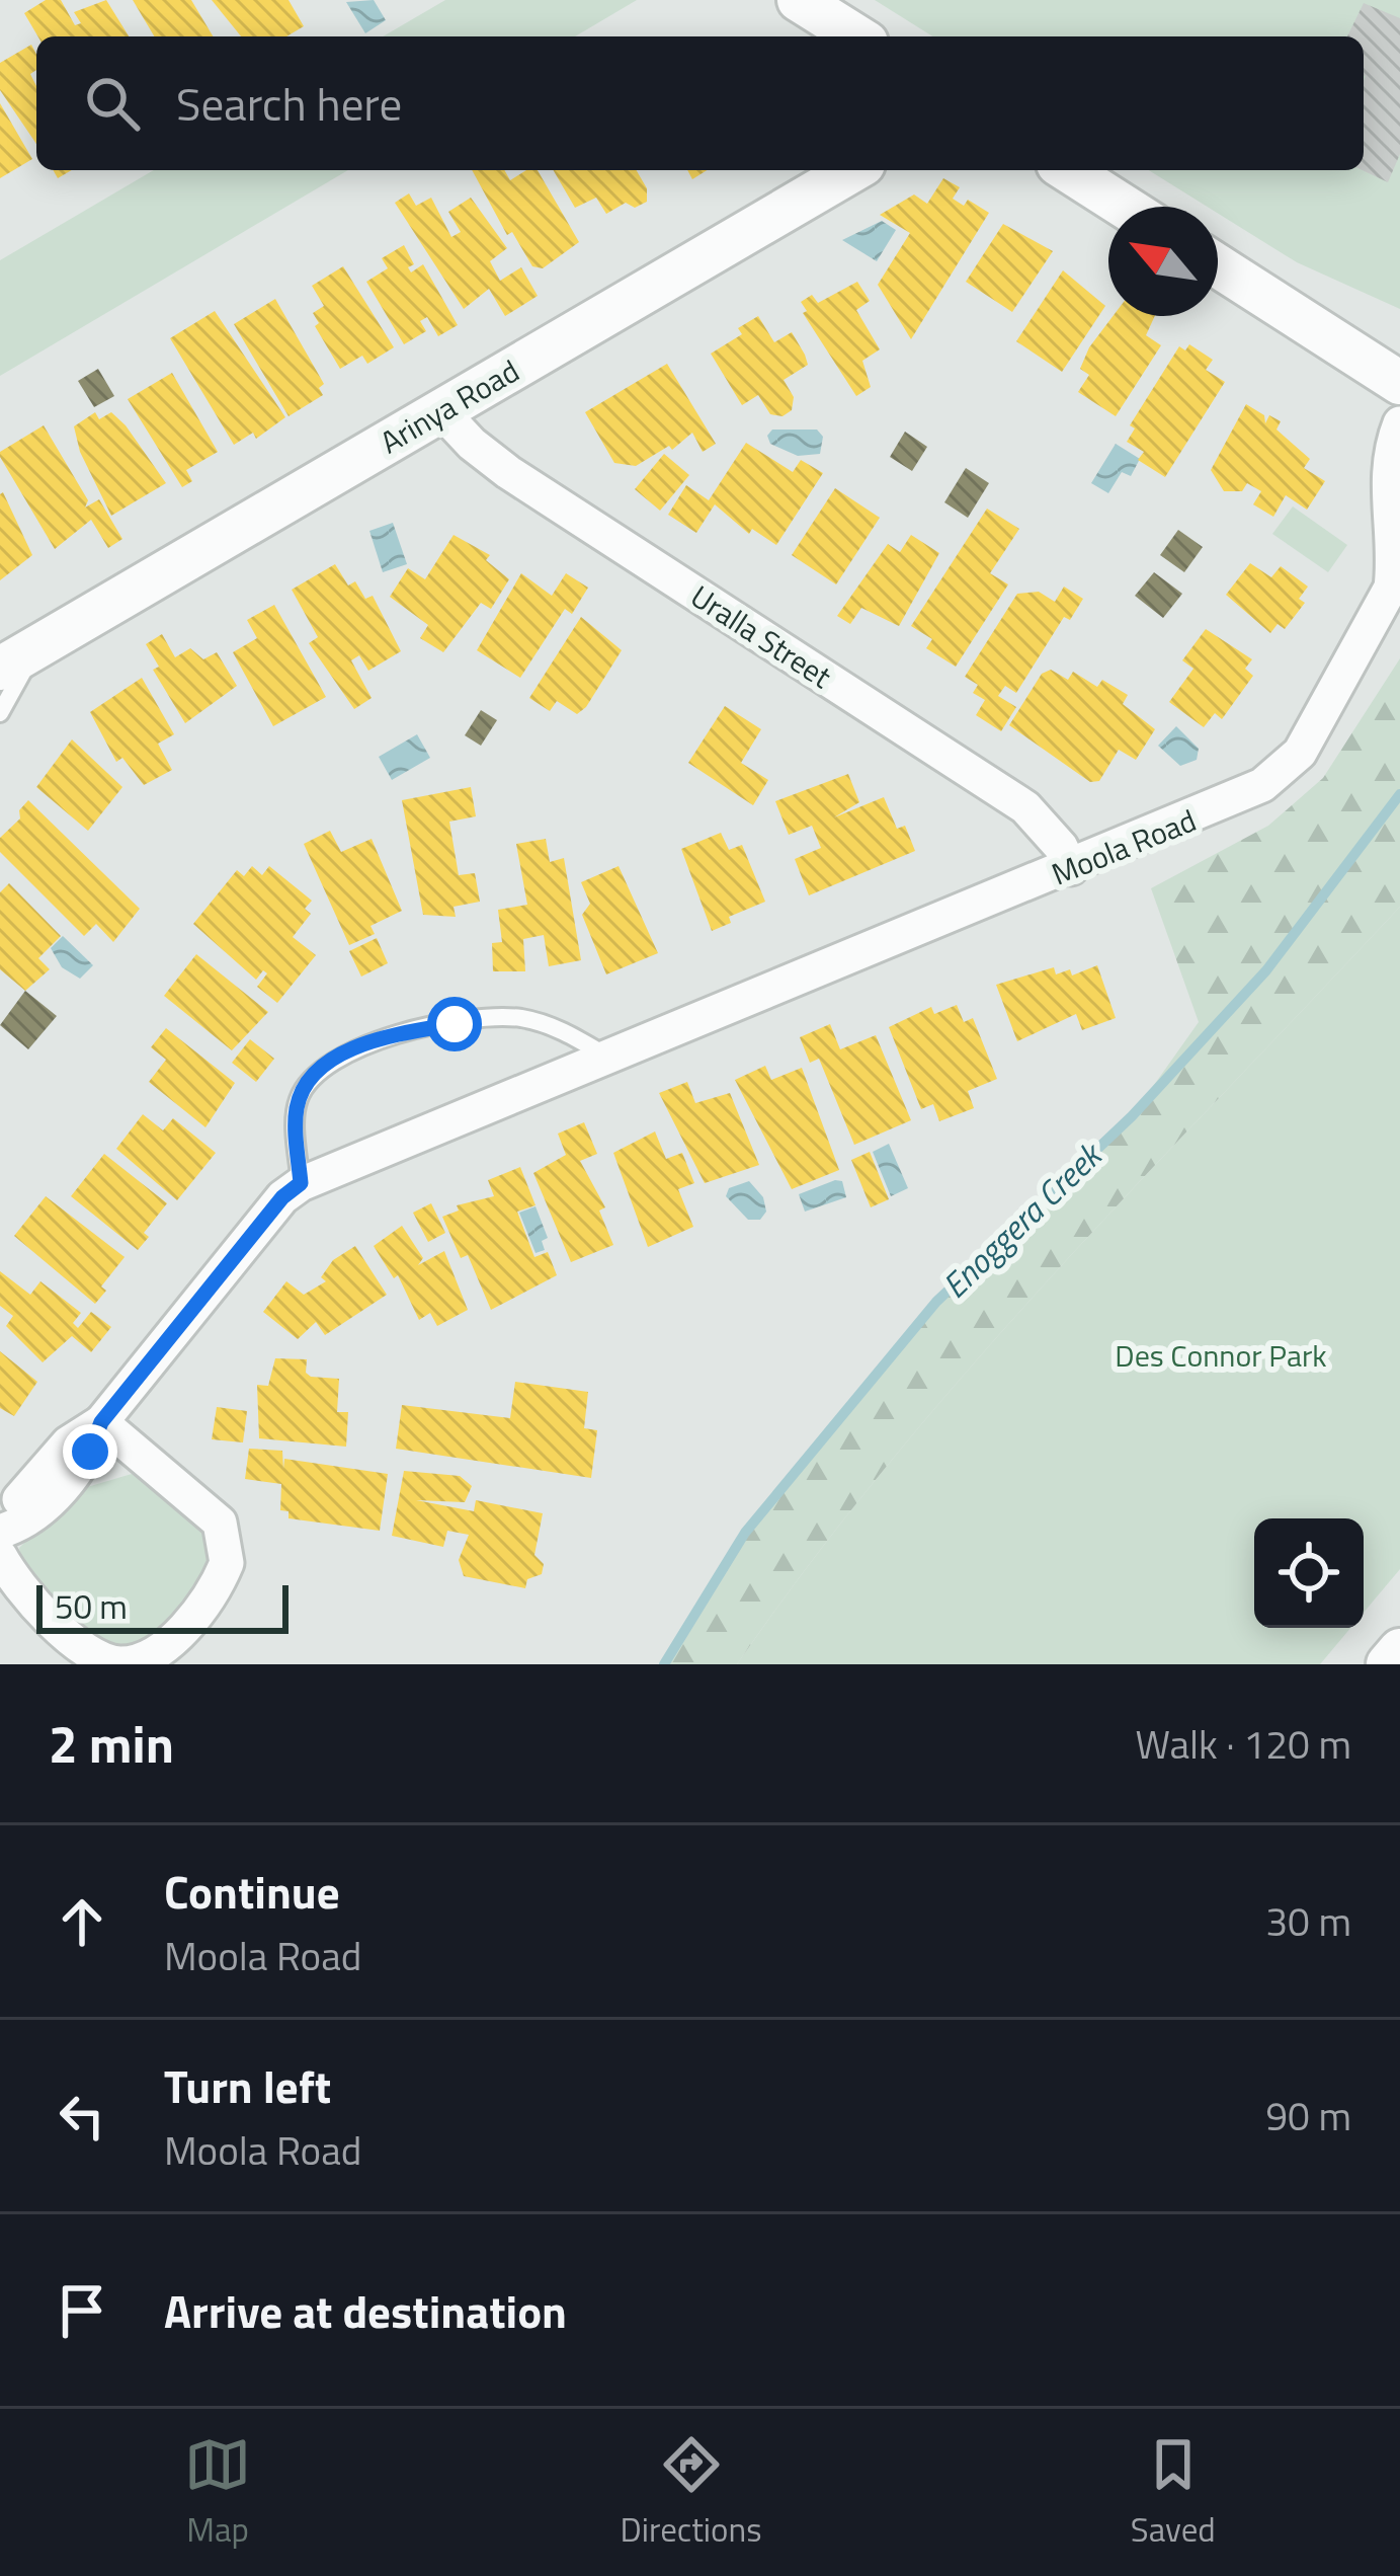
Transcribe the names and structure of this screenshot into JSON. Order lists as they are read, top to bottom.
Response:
{
  "streets": {
    "street": ["Arinya Road", "Uralla Street", "Moola Road"]
  },
  "crossings": [
    ["Arinya Road", "Uralla Street"],
    ["Uralla Street", "Moola Road"]
  ],
  "water": ["Enoggera Creek"],
  "parks": ["Des Connor Park"],
  "scale_bar": "50 m",
  "north": "top left",
  "page": {
    "search": "Search here",
    "scale": "50 m",
    "heading": ["2 min", "Walk · 120 m"],
    "list": [
      ["Continue", "Moola Road", "30 m"],
      ["Turn left", "Moola Road", "90 m"],
      "Arrive at destination"
    ],
    "nav": ["Map", "Directions", "Saved"]
  }
}
